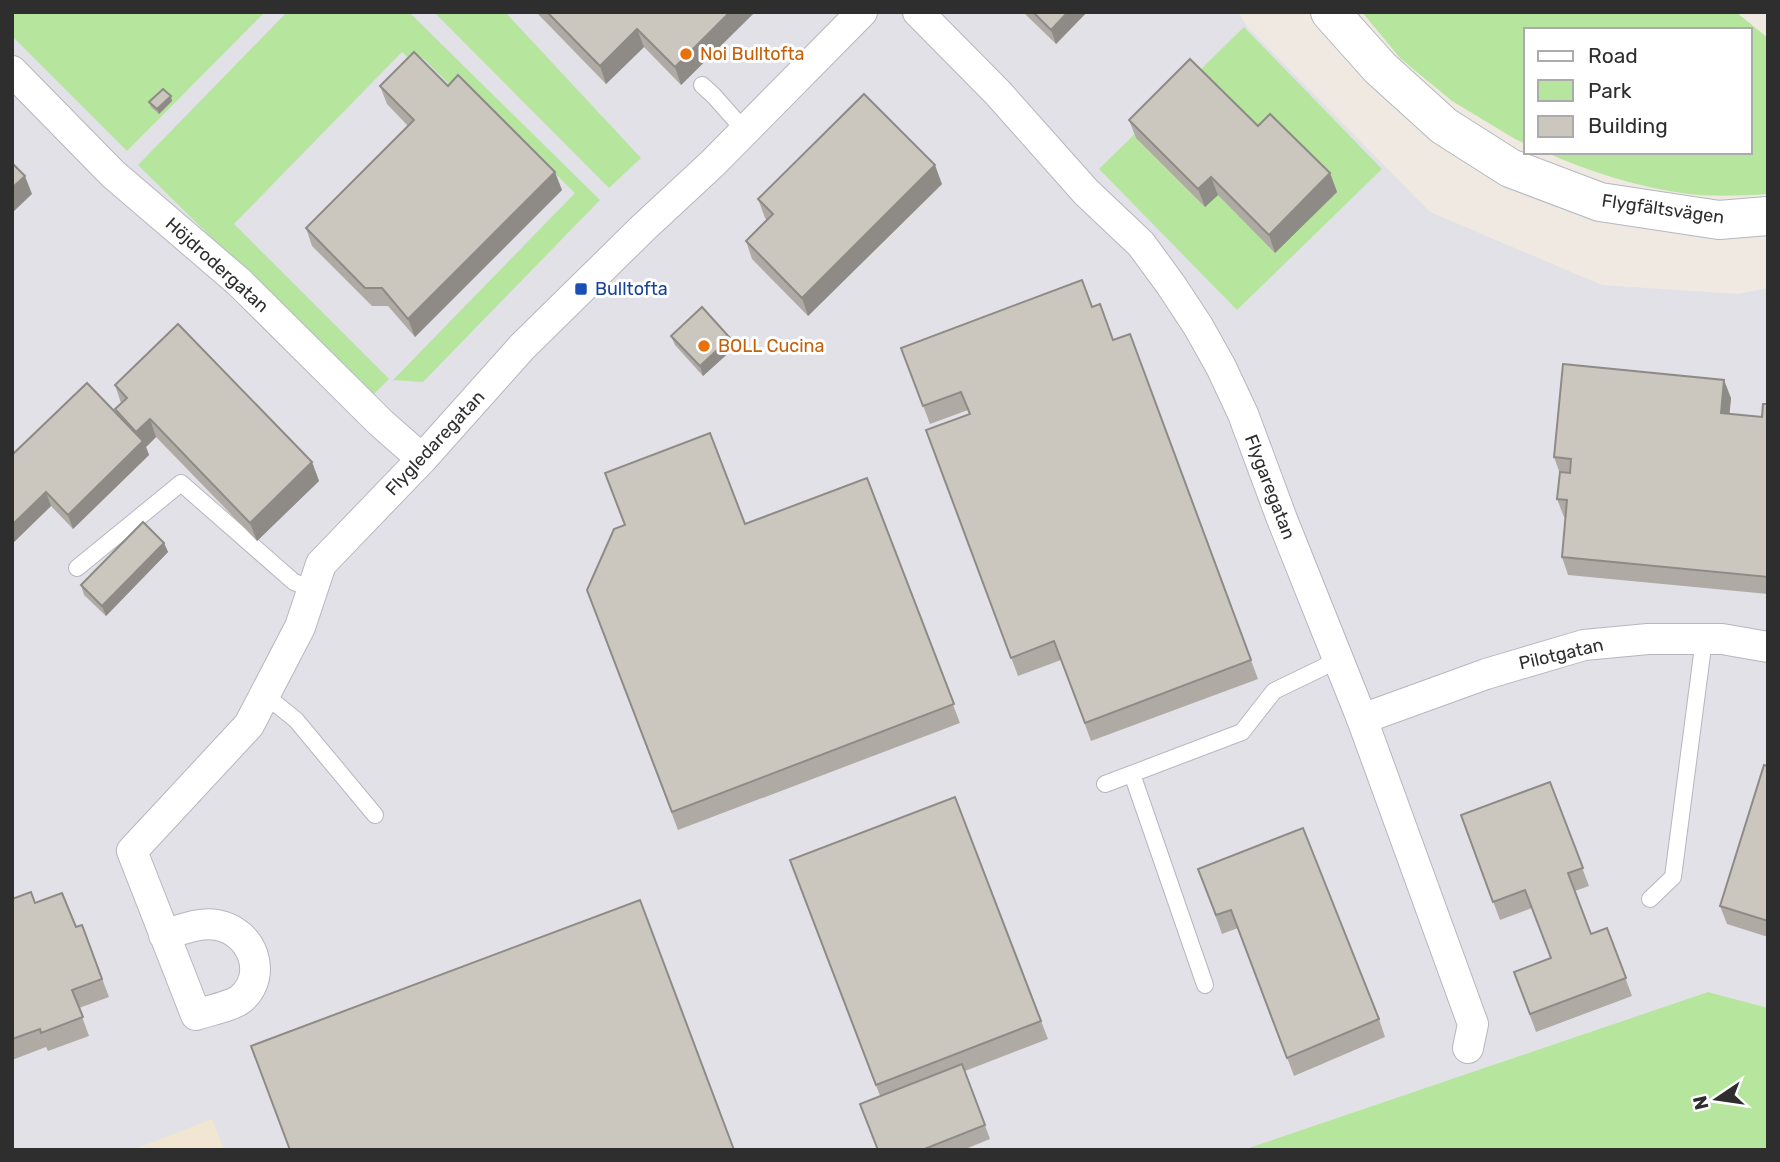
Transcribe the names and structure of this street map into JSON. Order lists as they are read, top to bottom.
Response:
{
  "streets": {
    "street": [
      "Flygfältsvägen",
      "Höjdrodergatan",
      "Flygledaregatan",
      "Flygaregatan",
      "Pilotgatan"
    ]
  },
  "crossings": [
    ["Höjdrodergatan", "Flygledaregatan"],
    ["Flygaregatan", "Pilotgatan"]
  ],
  "places": {
    "other": ["Noi Bulltofta", "BOLL Cucina"],
    "transit": ["Bulltofta"]
  },
  "legend": ["Road", "Park", "Building"],
  "north": "left"
}
